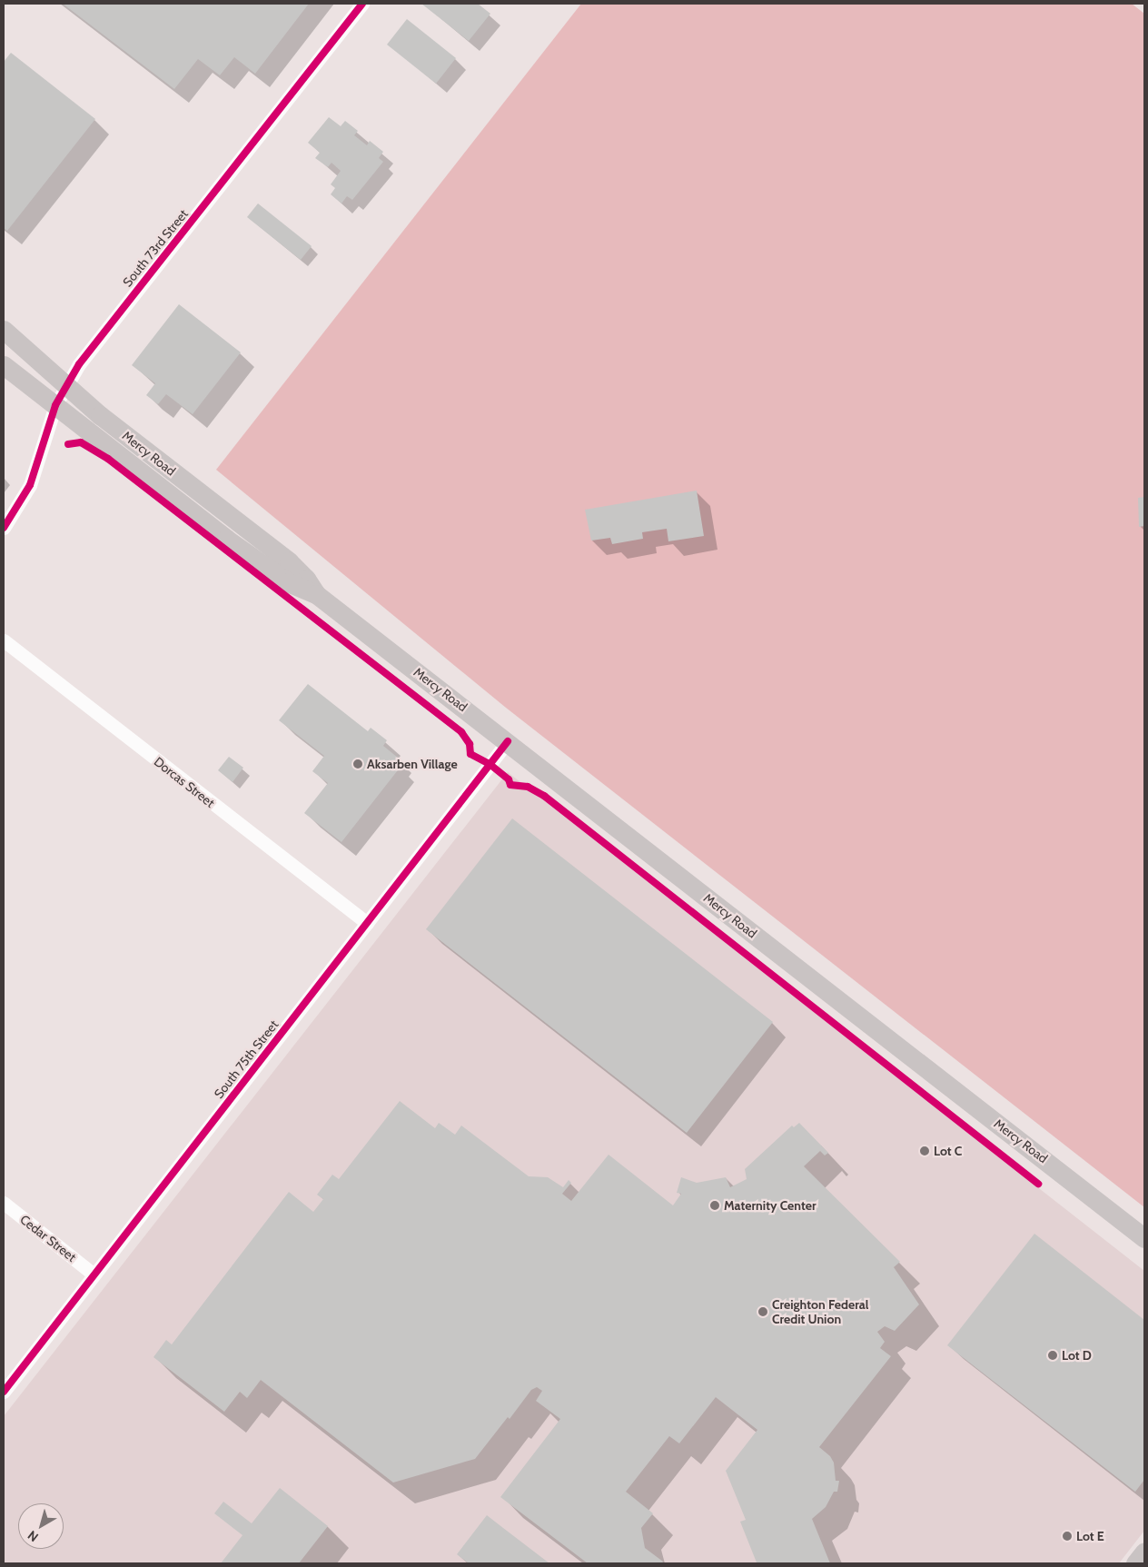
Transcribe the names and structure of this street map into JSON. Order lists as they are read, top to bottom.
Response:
{
  "streets": {
    "main road": ["Mercy Road"],
    "street": [
      "South 73rd Street",
      "Dorcas Street",
      "South 75th Street",
      "Cedar Street"
    ]
  },
  "crossings": [
    ["South 73rd Street", "Mercy Road"],
    ["Mercy Road", "South 75th Street"],
    ["Dorcas Street", "South 75th Street"],
    ["South 75th Street", "Cedar Street"]
  ],
  "places": [
    "Aksarben Village",
    "Lot C",
    "Maternity Center",
    "Creighton Federal Credit Union",
    "Lot D",
    "Lot E"
  ],
  "north": "bottom left"
}
